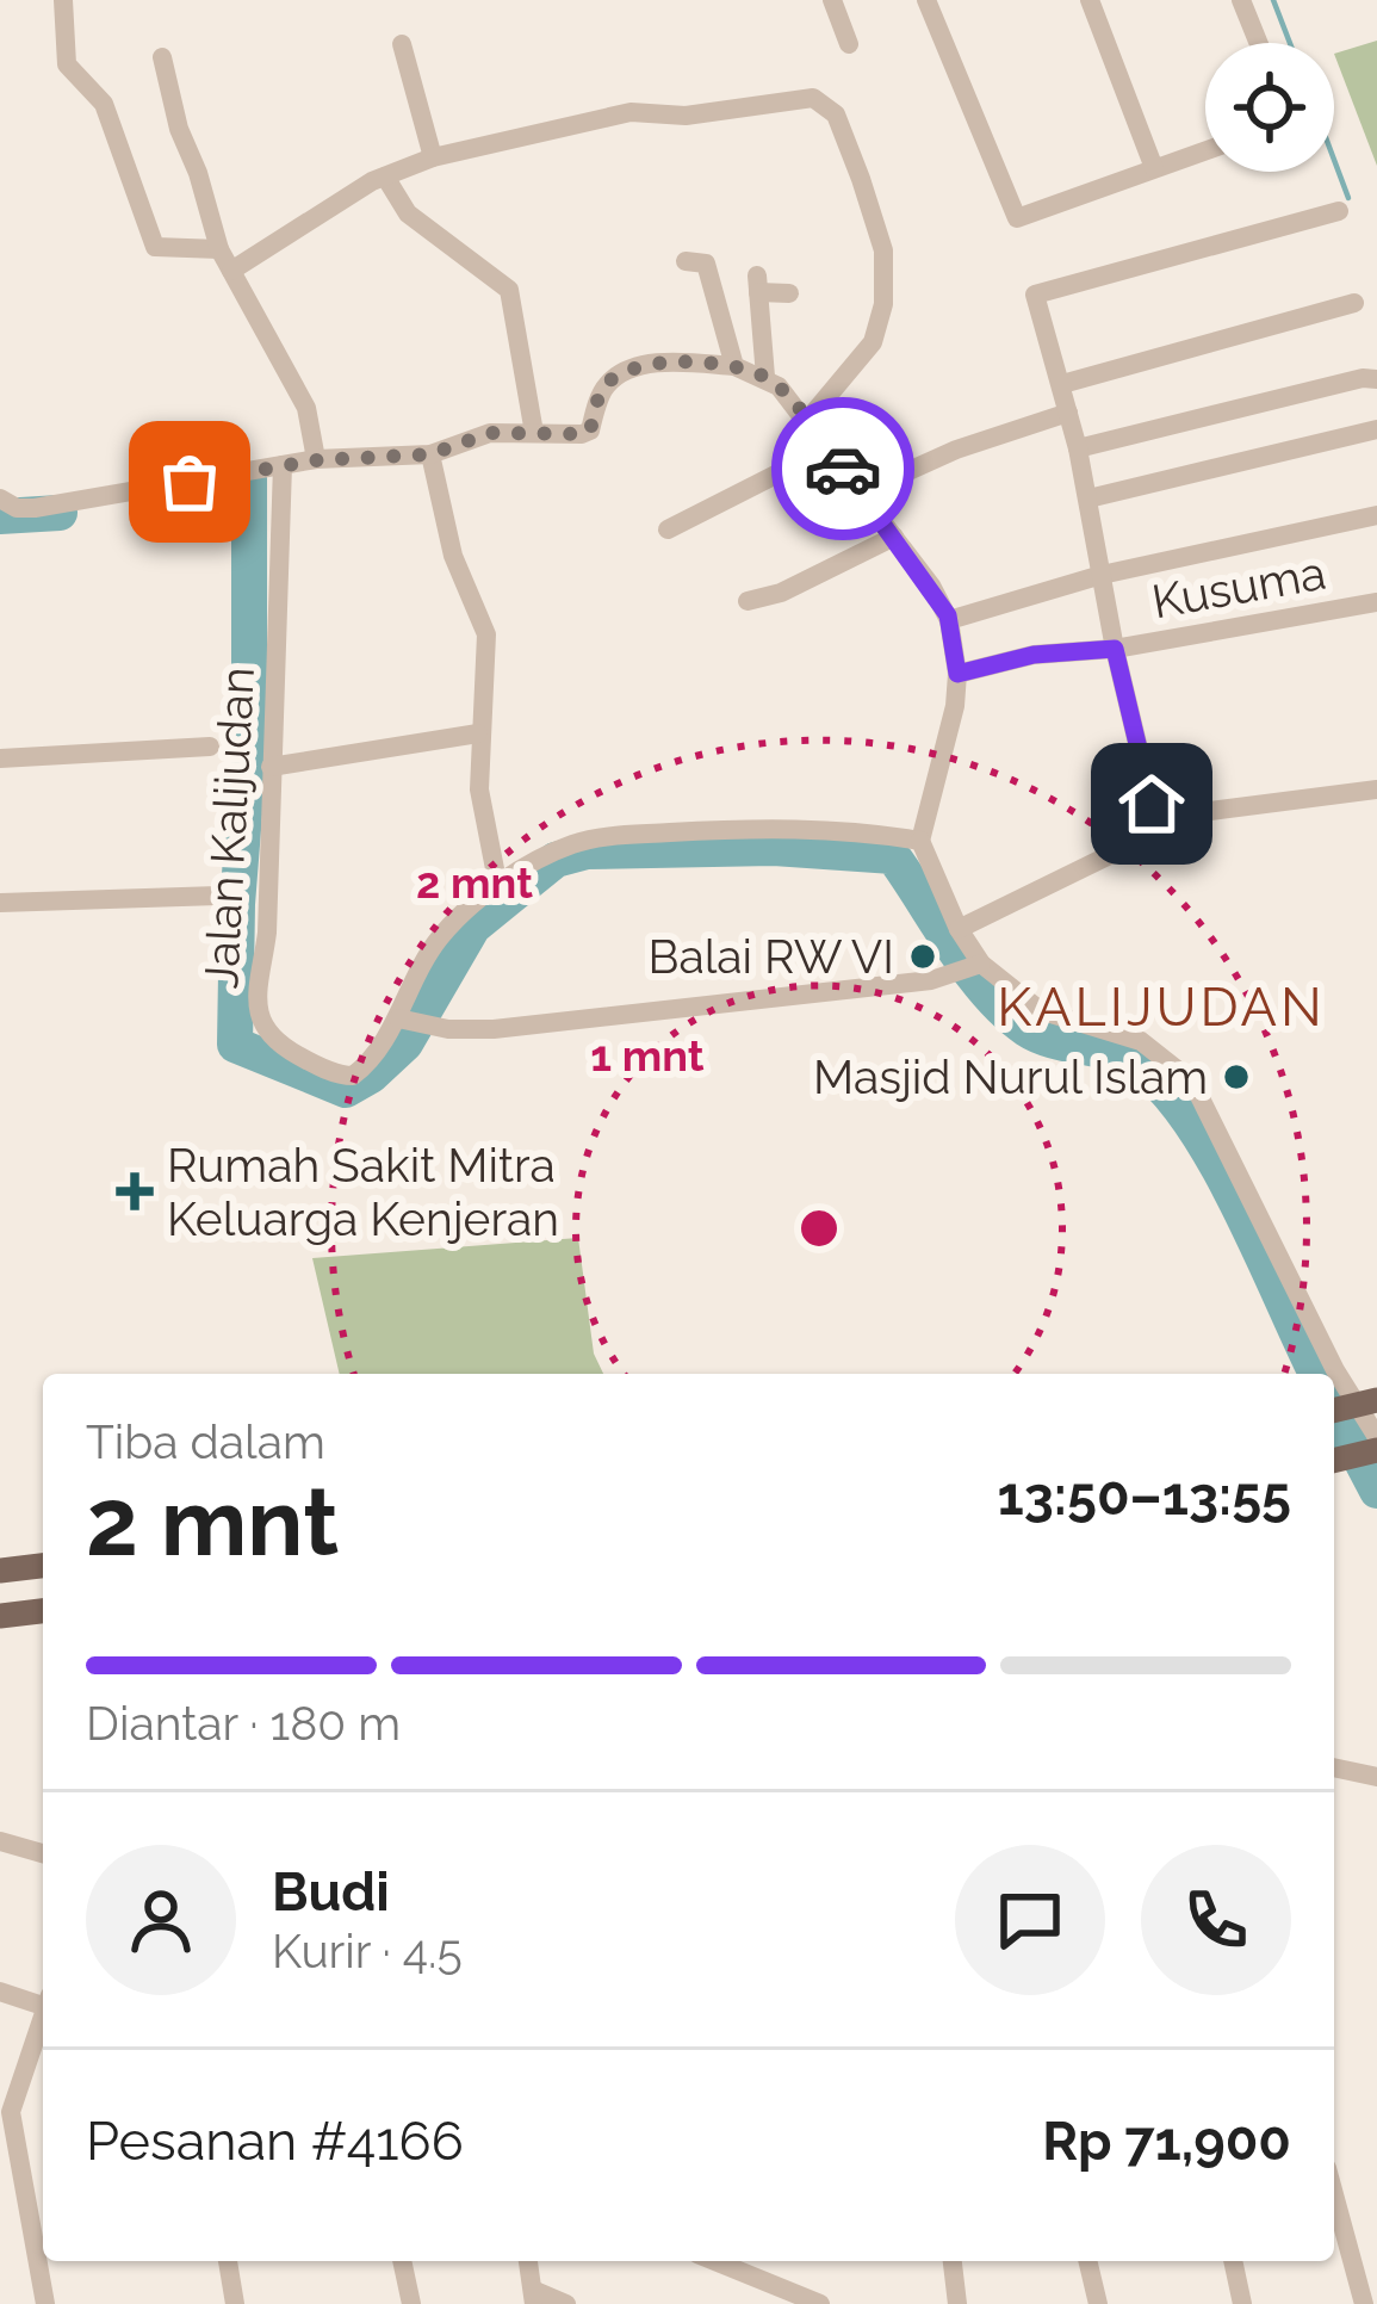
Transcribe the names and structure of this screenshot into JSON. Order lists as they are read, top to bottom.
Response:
{
  "streets": {
    "street": ["Kusuma", "Jalan Kalijudan"]
  },
  "districts": ["KALIJUDAN"],
  "places": {
    "other": ["Balai RW VI", "Masjid Nurul Islam"],
    "health": ["Rumah Sakit Mitra Keluarga Kenjeran"]
  },
  "page": {
    "heading": ["2 mnt", "Tiba dalam", "13:50–13:55"],
    "panel": [
      "Budi",
      "Kurir · 4.5",
      "Pesanan #4166",
      "Rp 71,900"
    ],
    "bar": "Diantar · 180 m"
  },
  "rings": ["2 mnt", "1 mnt"]
}
